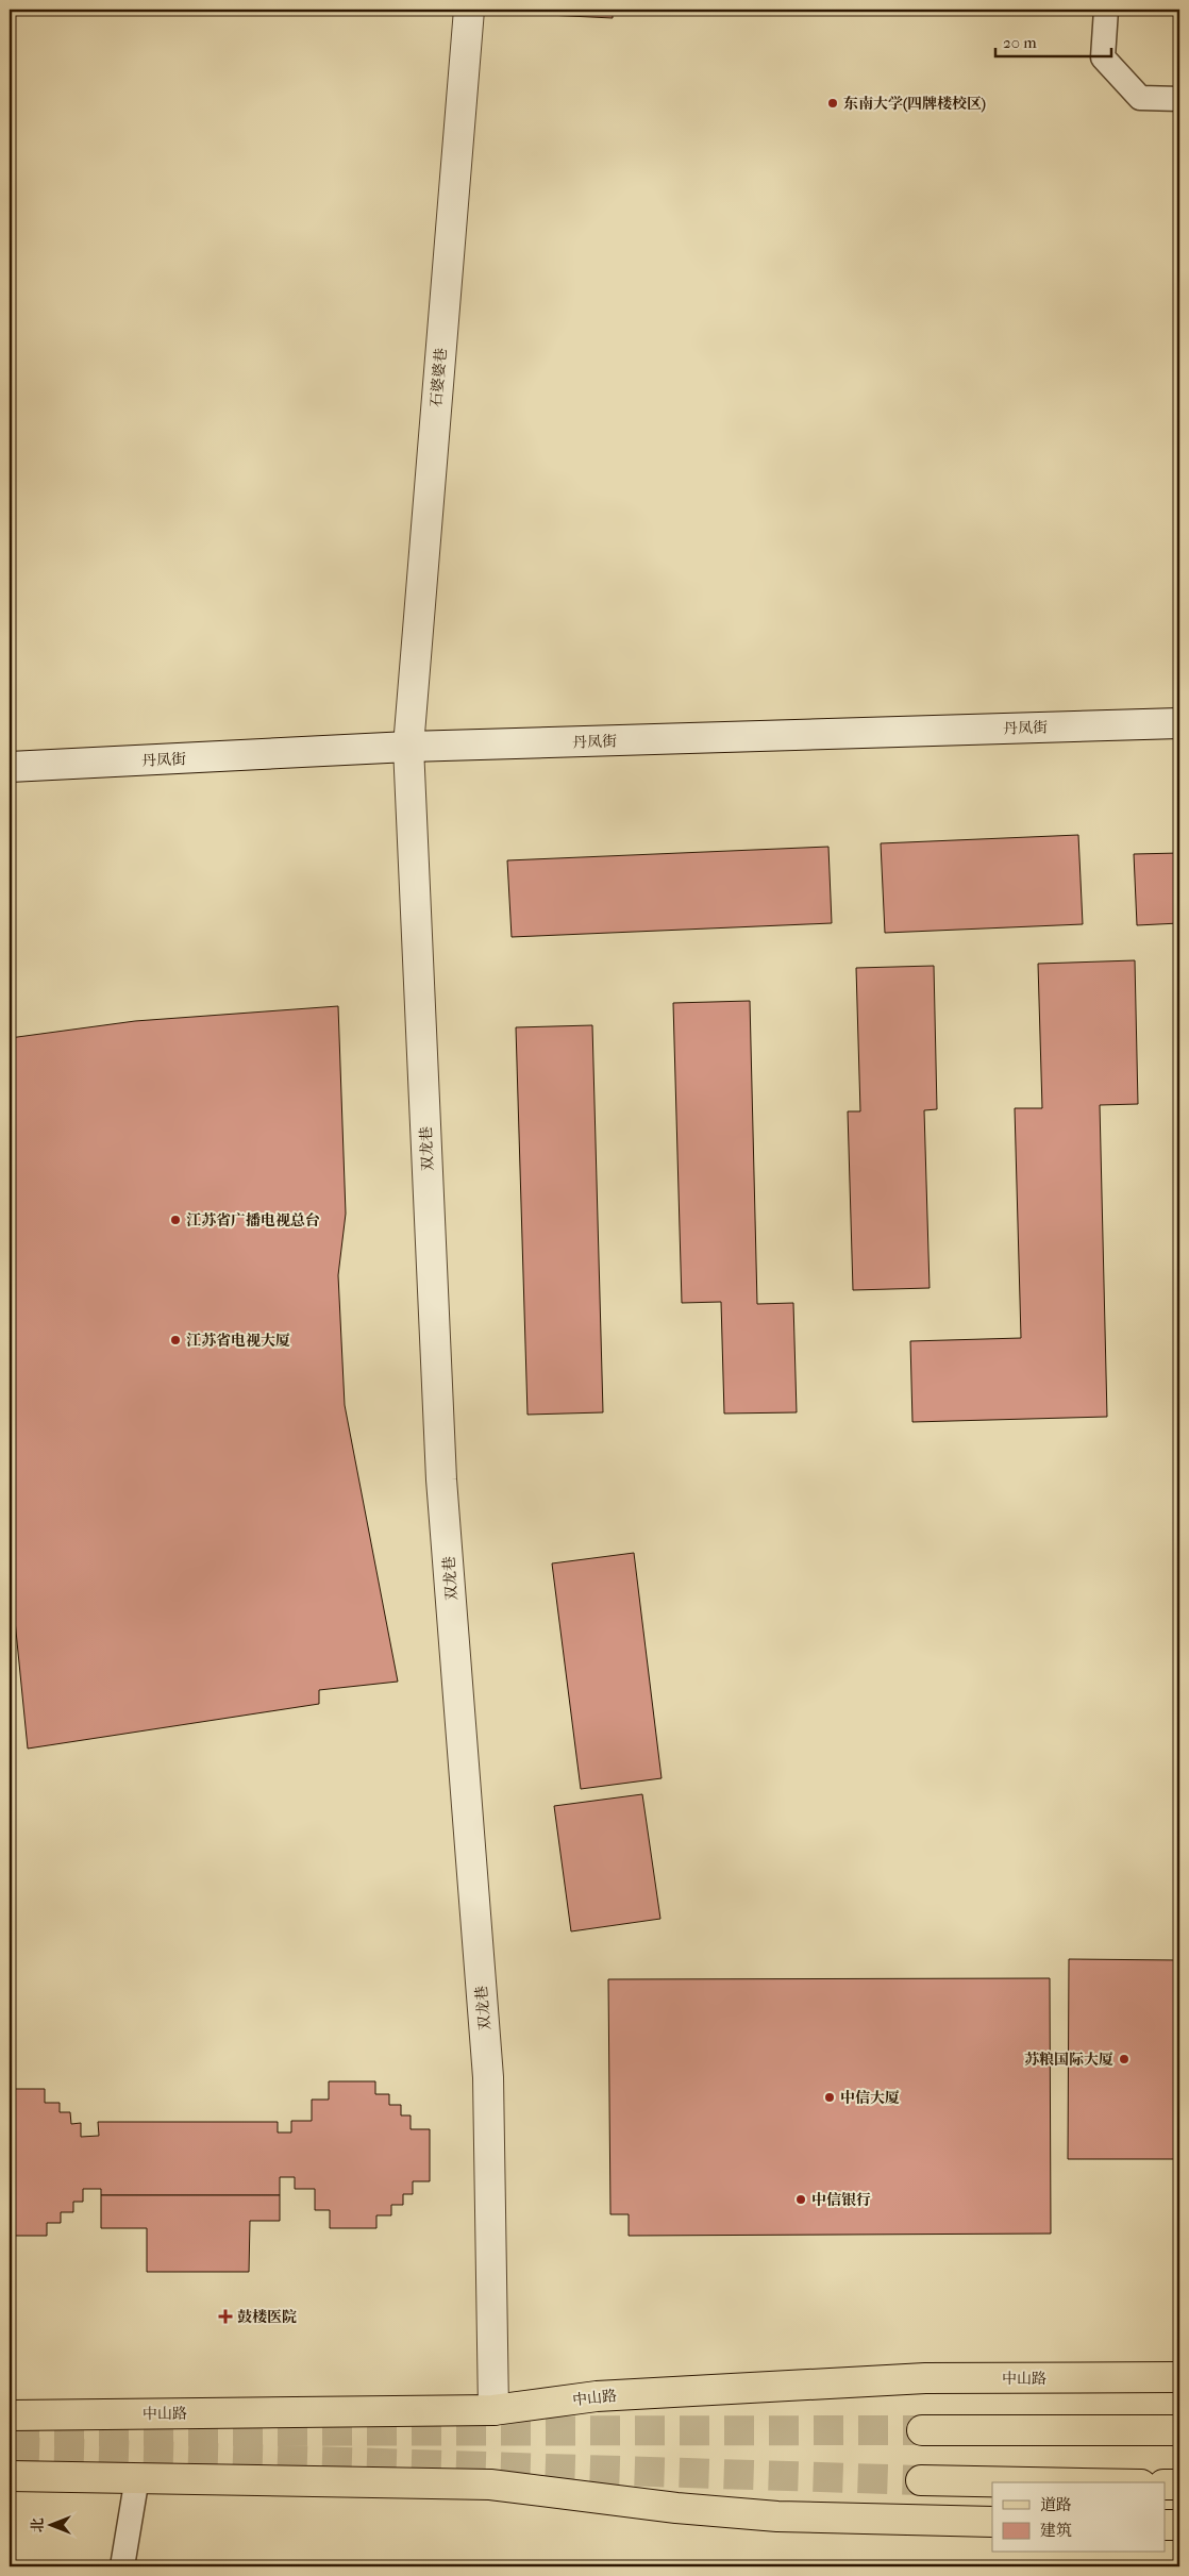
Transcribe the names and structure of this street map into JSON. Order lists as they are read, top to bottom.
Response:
{
  "streets": {
    "street": ["石婆婆巷", "丹凤街", "双龙巷"]
  },
  "crossings": [
    ["石婆婆巷", "丹凤街"],
    ["石婆婆巷", "双龙巷"],
    ["丹凤街", "双龙巷"]
  ],
  "places": {
    "other": [
      "东南大学(四牌楼校区)",
      "江苏省广播电视总台",
      "江苏省电视大厦",
      "苏粮国际大厦",
      "中信大厦",
      "中信银行"
    ],
    "health": ["鼓楼医院"]
  },
  "legend": ["道路", "建筑"],
  "scale_bar": "20 m",
  "north": "left"
}
